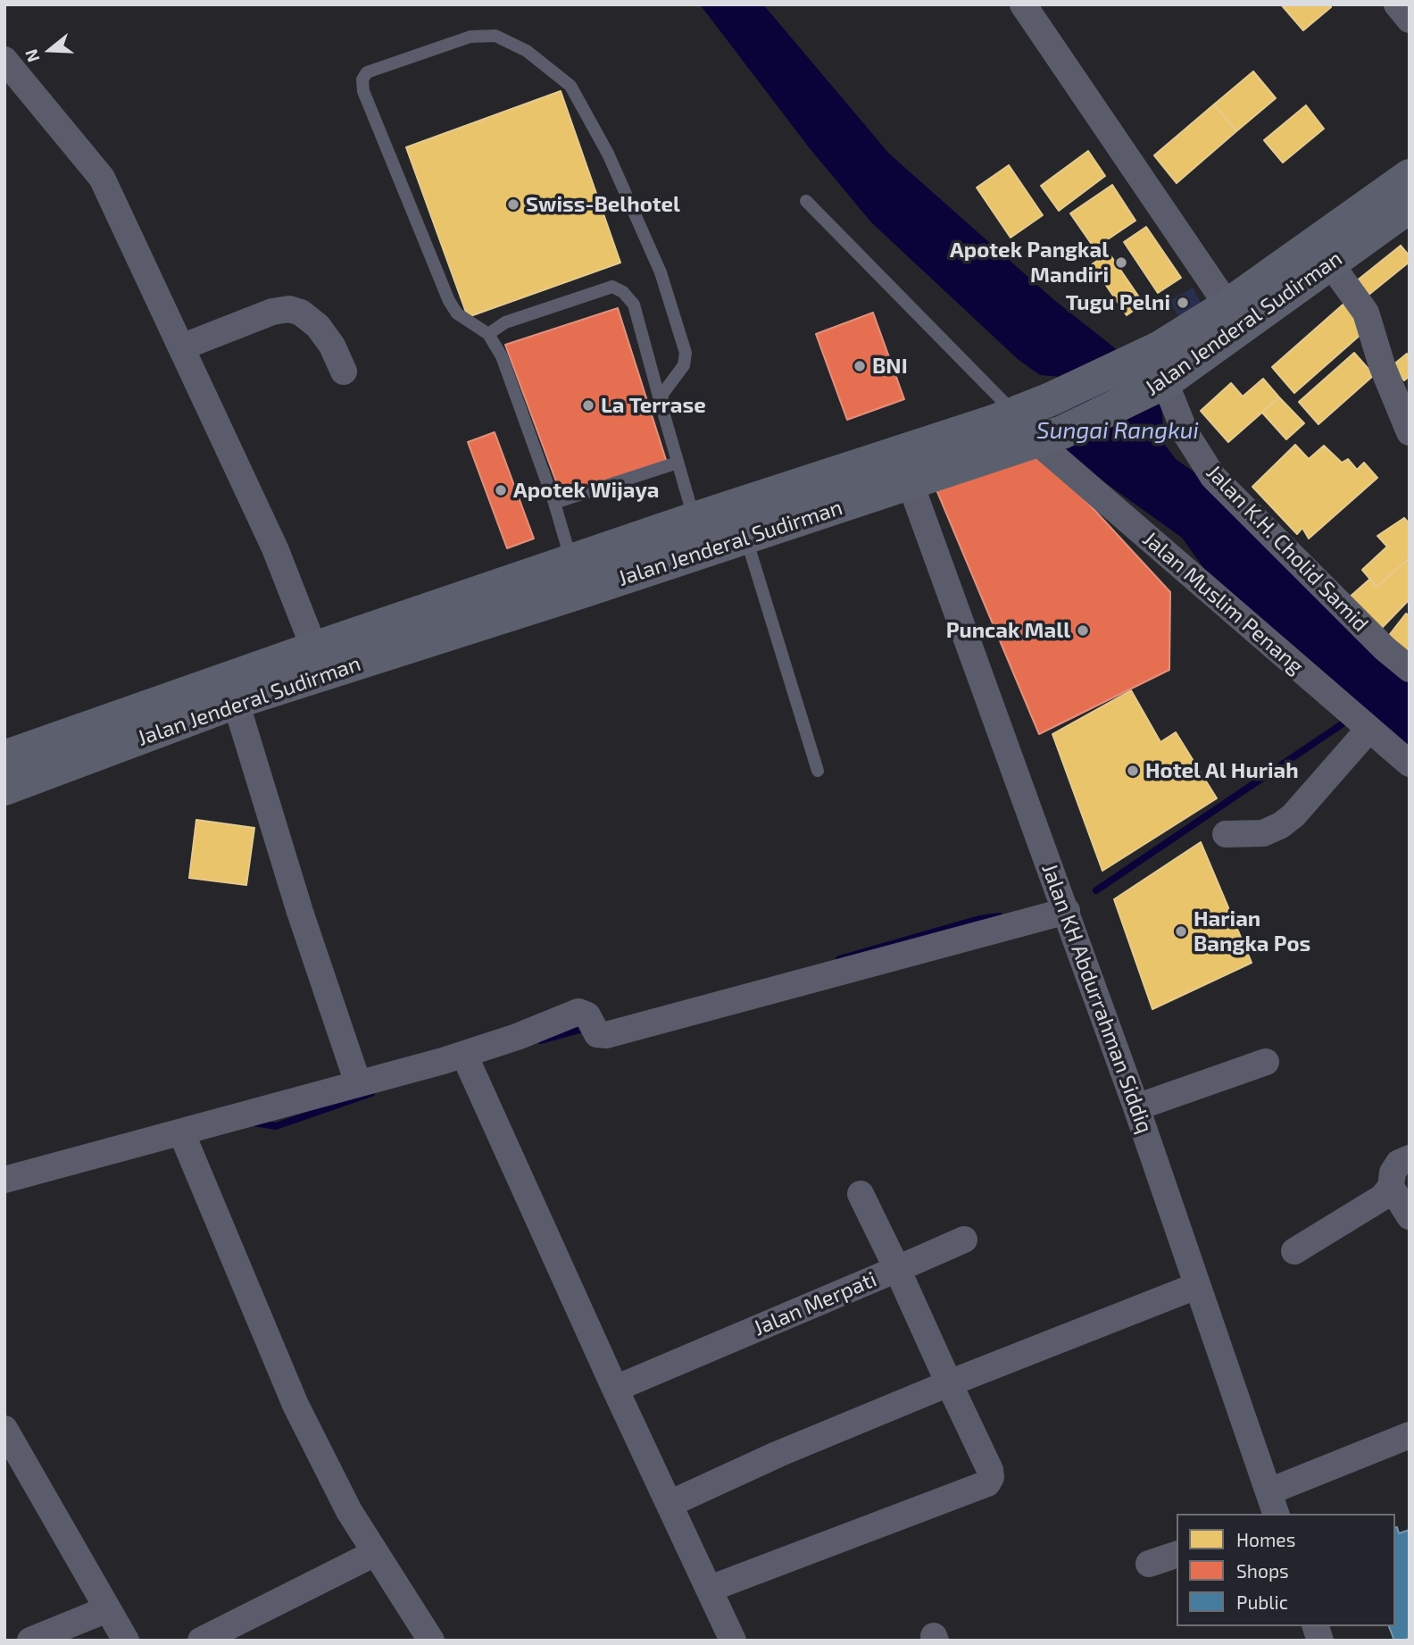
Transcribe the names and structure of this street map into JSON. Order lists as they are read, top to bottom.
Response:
{
  "streets": {
    "highway": ["Jalan Jenderal Sudirman"],
    "street": [
      "Jalan K.H. Cholid Samid",
      "Jalan Muslim Penang",
      "Jalan KH Abdurrahman Siddiq",
      "Jalan Merpati"
    ]
  },
  "crossings": [
    ["Jalan Jenderal Sudirman", "Jalan K.H. Cholid Samid"],
    ["Jalan Jenderal Sudirman", "Jalan Muslim Penang"],
    ["Jalan Jenderal Sudirman", "Jalan KH Abdurrahman Siddiq"]
  ],
  "water": ["Sungai Rangkui"],
  "places": [
    "Swiss-Belhotel",
    "Apotek Pangkal Mandiri",
    "Tugu Pelni",
    "BNI",
    "La Terrase",
    "Apotek Wijaya",
    "Puncak Mall",
    "Hotel Al Huriah",
    "Harian Bangka Pos"
  ],
  "legend": ["Homes", "Shops", "Public"],
  "north": "left"
}
